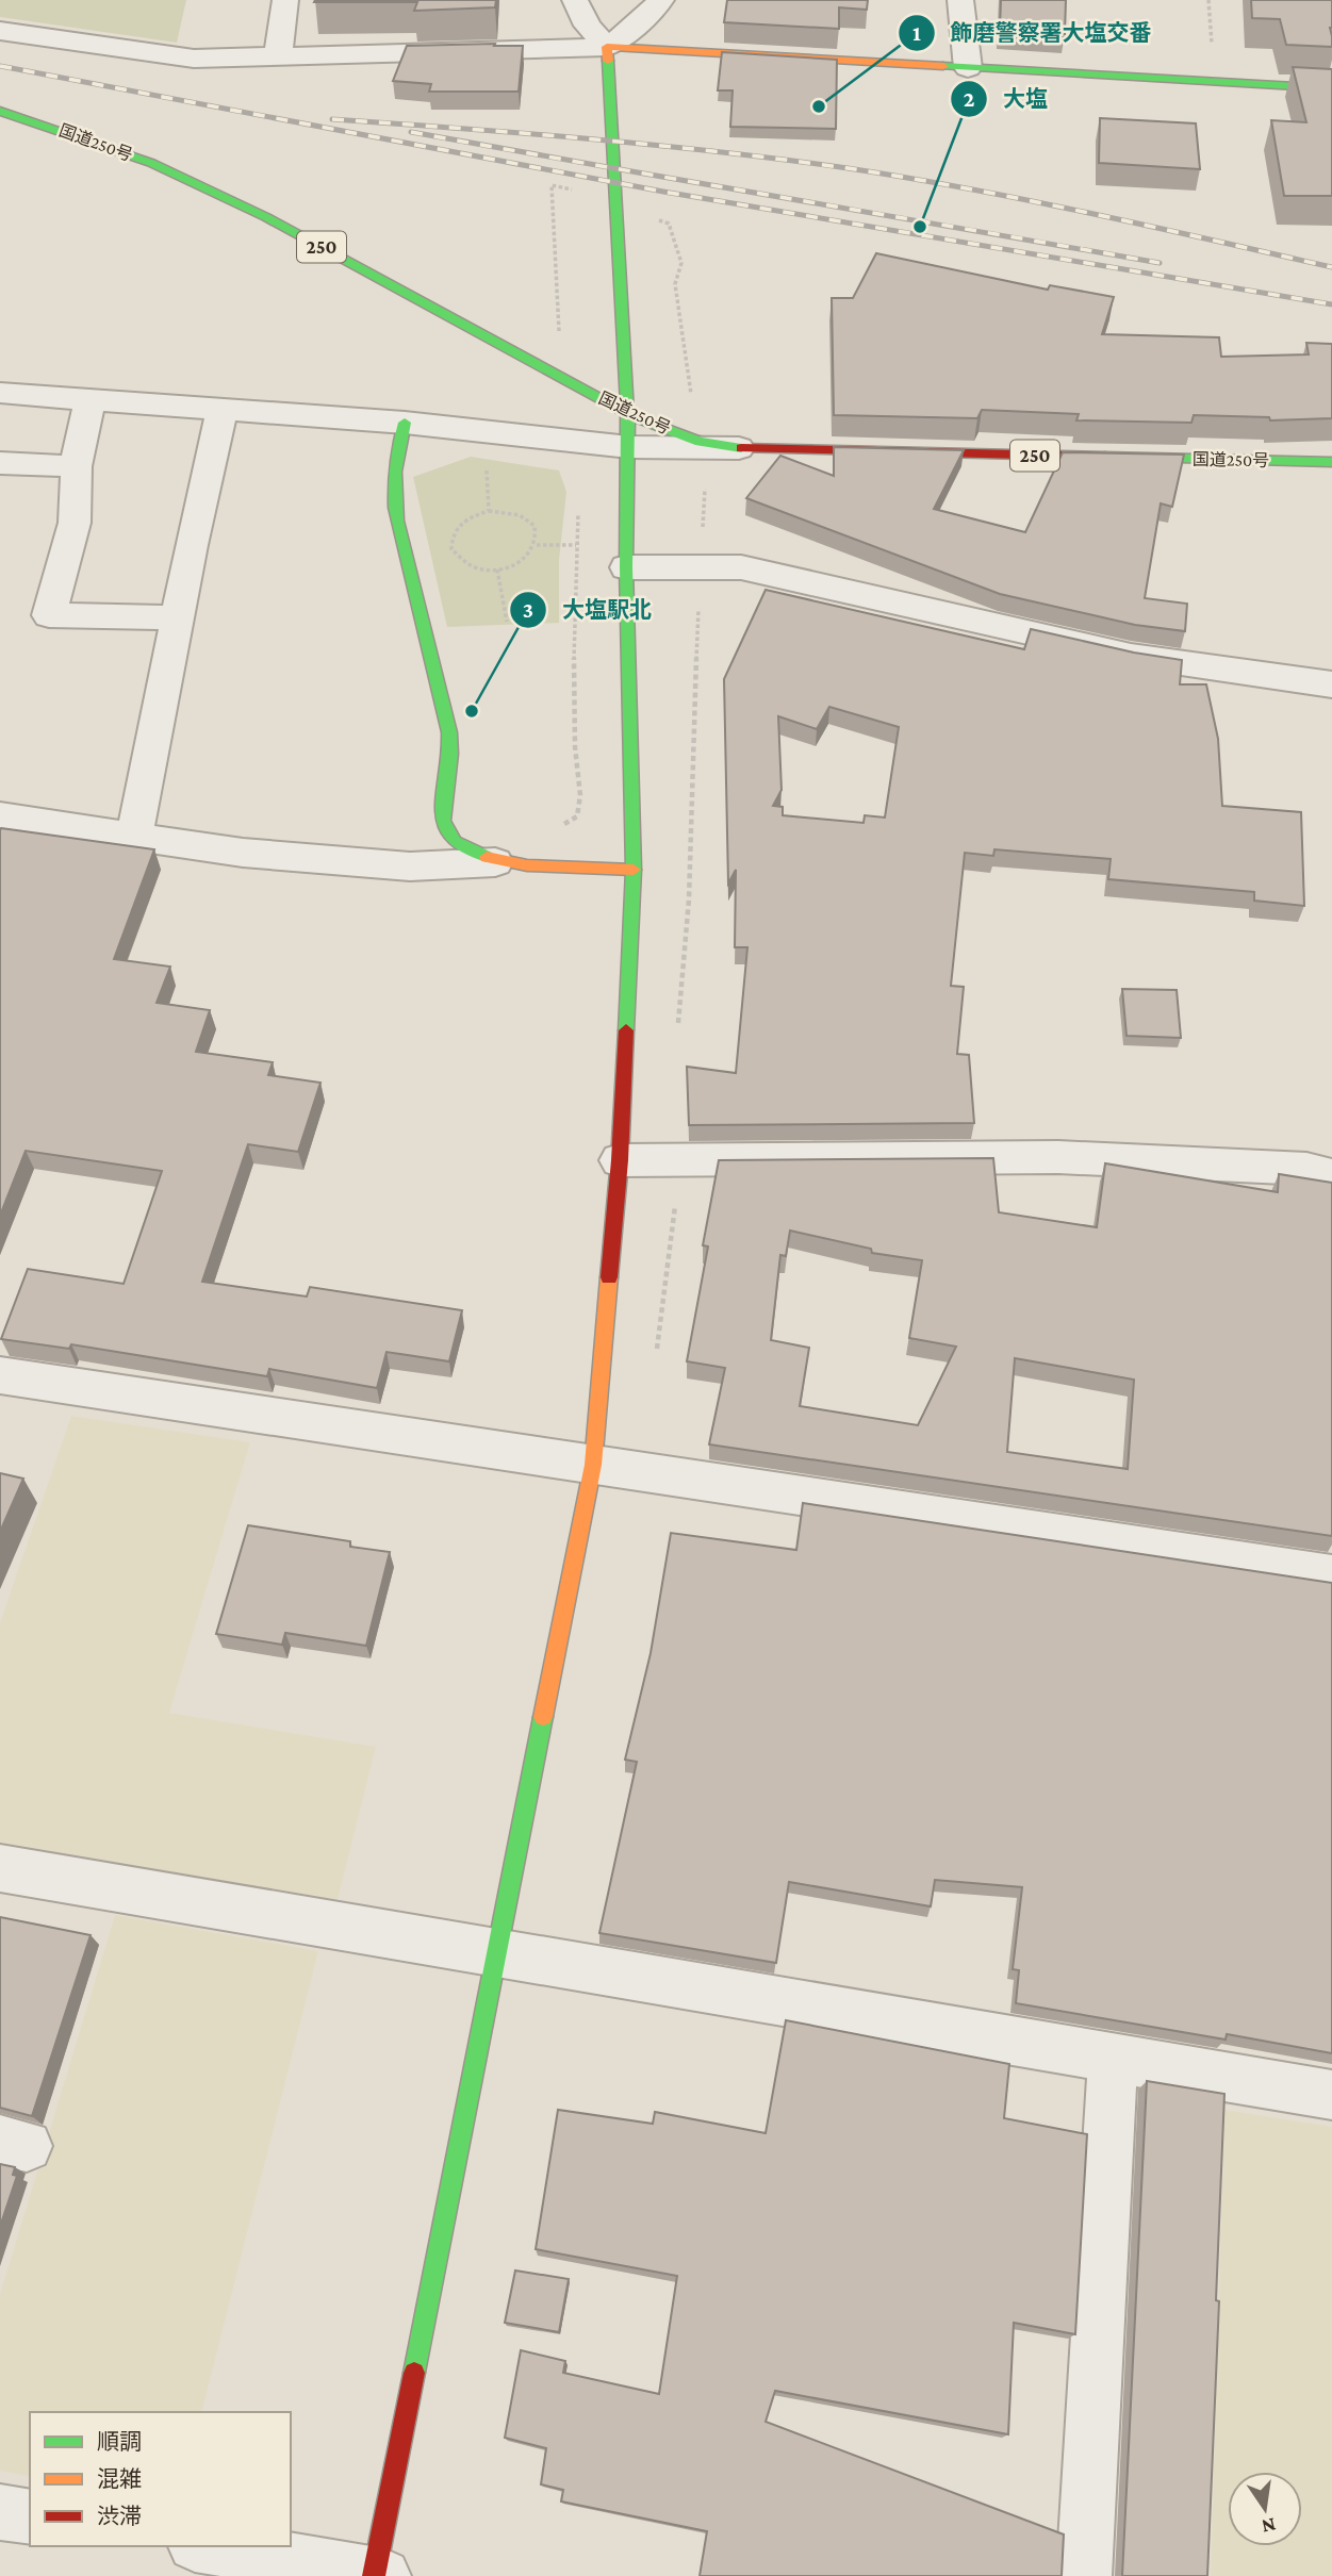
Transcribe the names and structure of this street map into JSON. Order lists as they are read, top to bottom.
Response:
{
  "streets": {
    "main road": ["国道250号", "250"]
  },
  "places": ["飾磨警察署大塩交番", "大塩", "大塩駅北"],
  "legend": ["順調", "混雑", "渋滞"],
  "north": "bottom"
}
